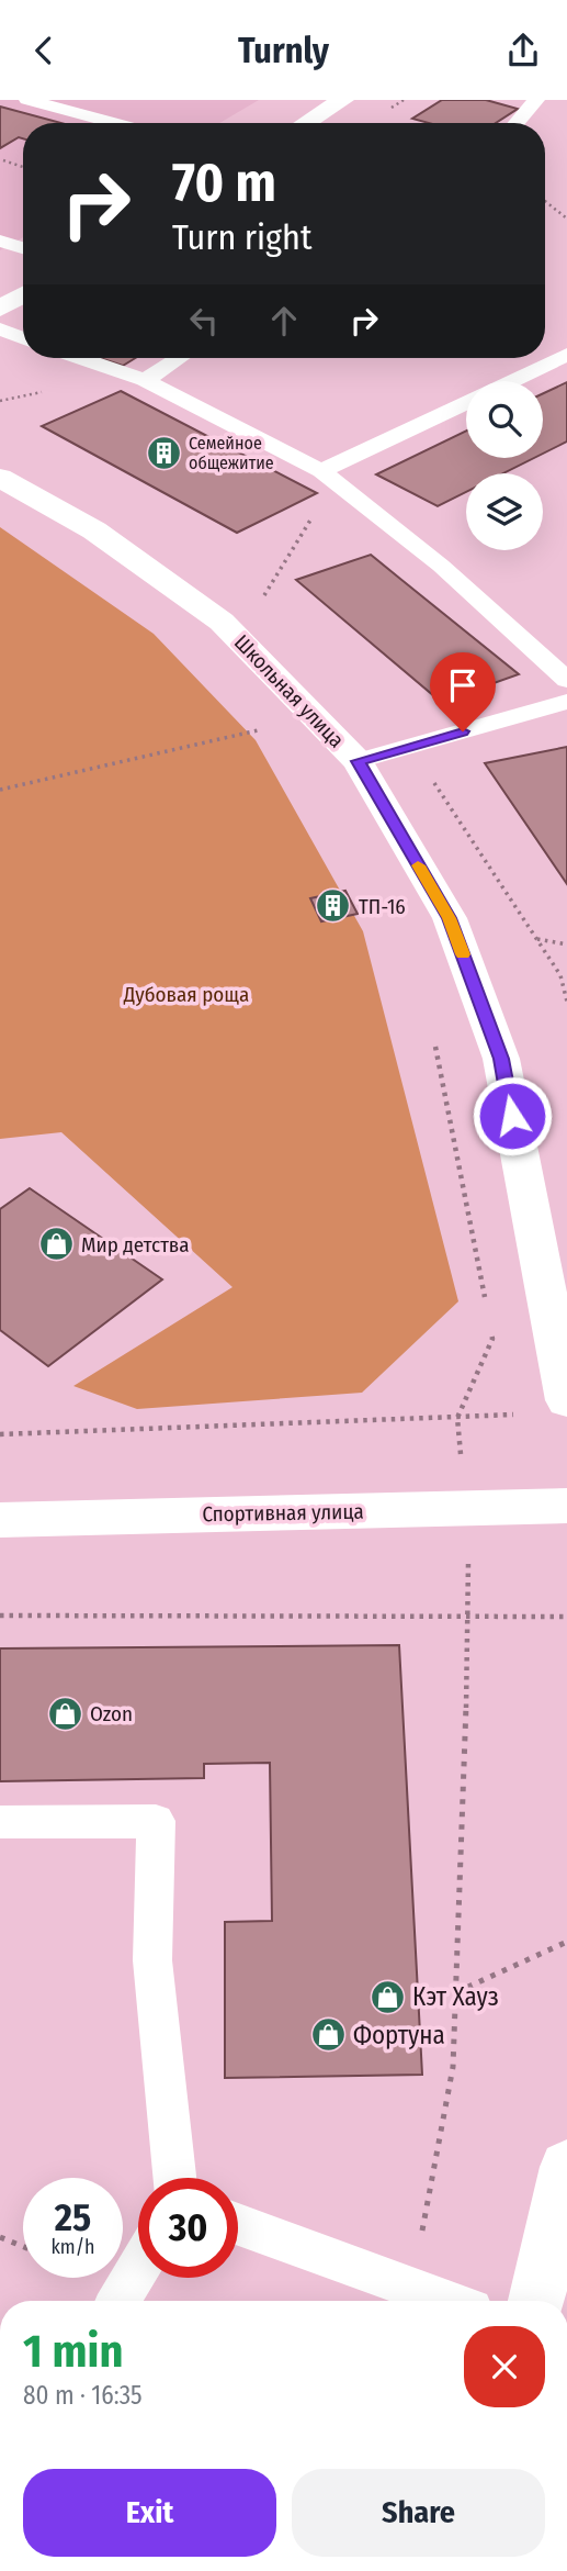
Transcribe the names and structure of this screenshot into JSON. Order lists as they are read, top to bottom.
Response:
{
  "streets": {
    "street": ["Школьная улица", "Спортивная улица"]
  },
  "parks": ["Дубовая роща"],
  "places": {
    "building": ["Семейное общежитие", "ТП-16"],
    "shop": [
      "Мир детства",
      "Ozon",
      "Кэт Хауз",
      "Фортуна"
    ]
  },
  "page": {
    "header": "Turnly",
    "turn": ["70 m", "Turn right"],
    "speed": "25 km/h",
    "limit": "30",
    "heading": ["1 min", "80 m · 16:35"],
    "buttons": ["Exit", "Share"]
  }
}
